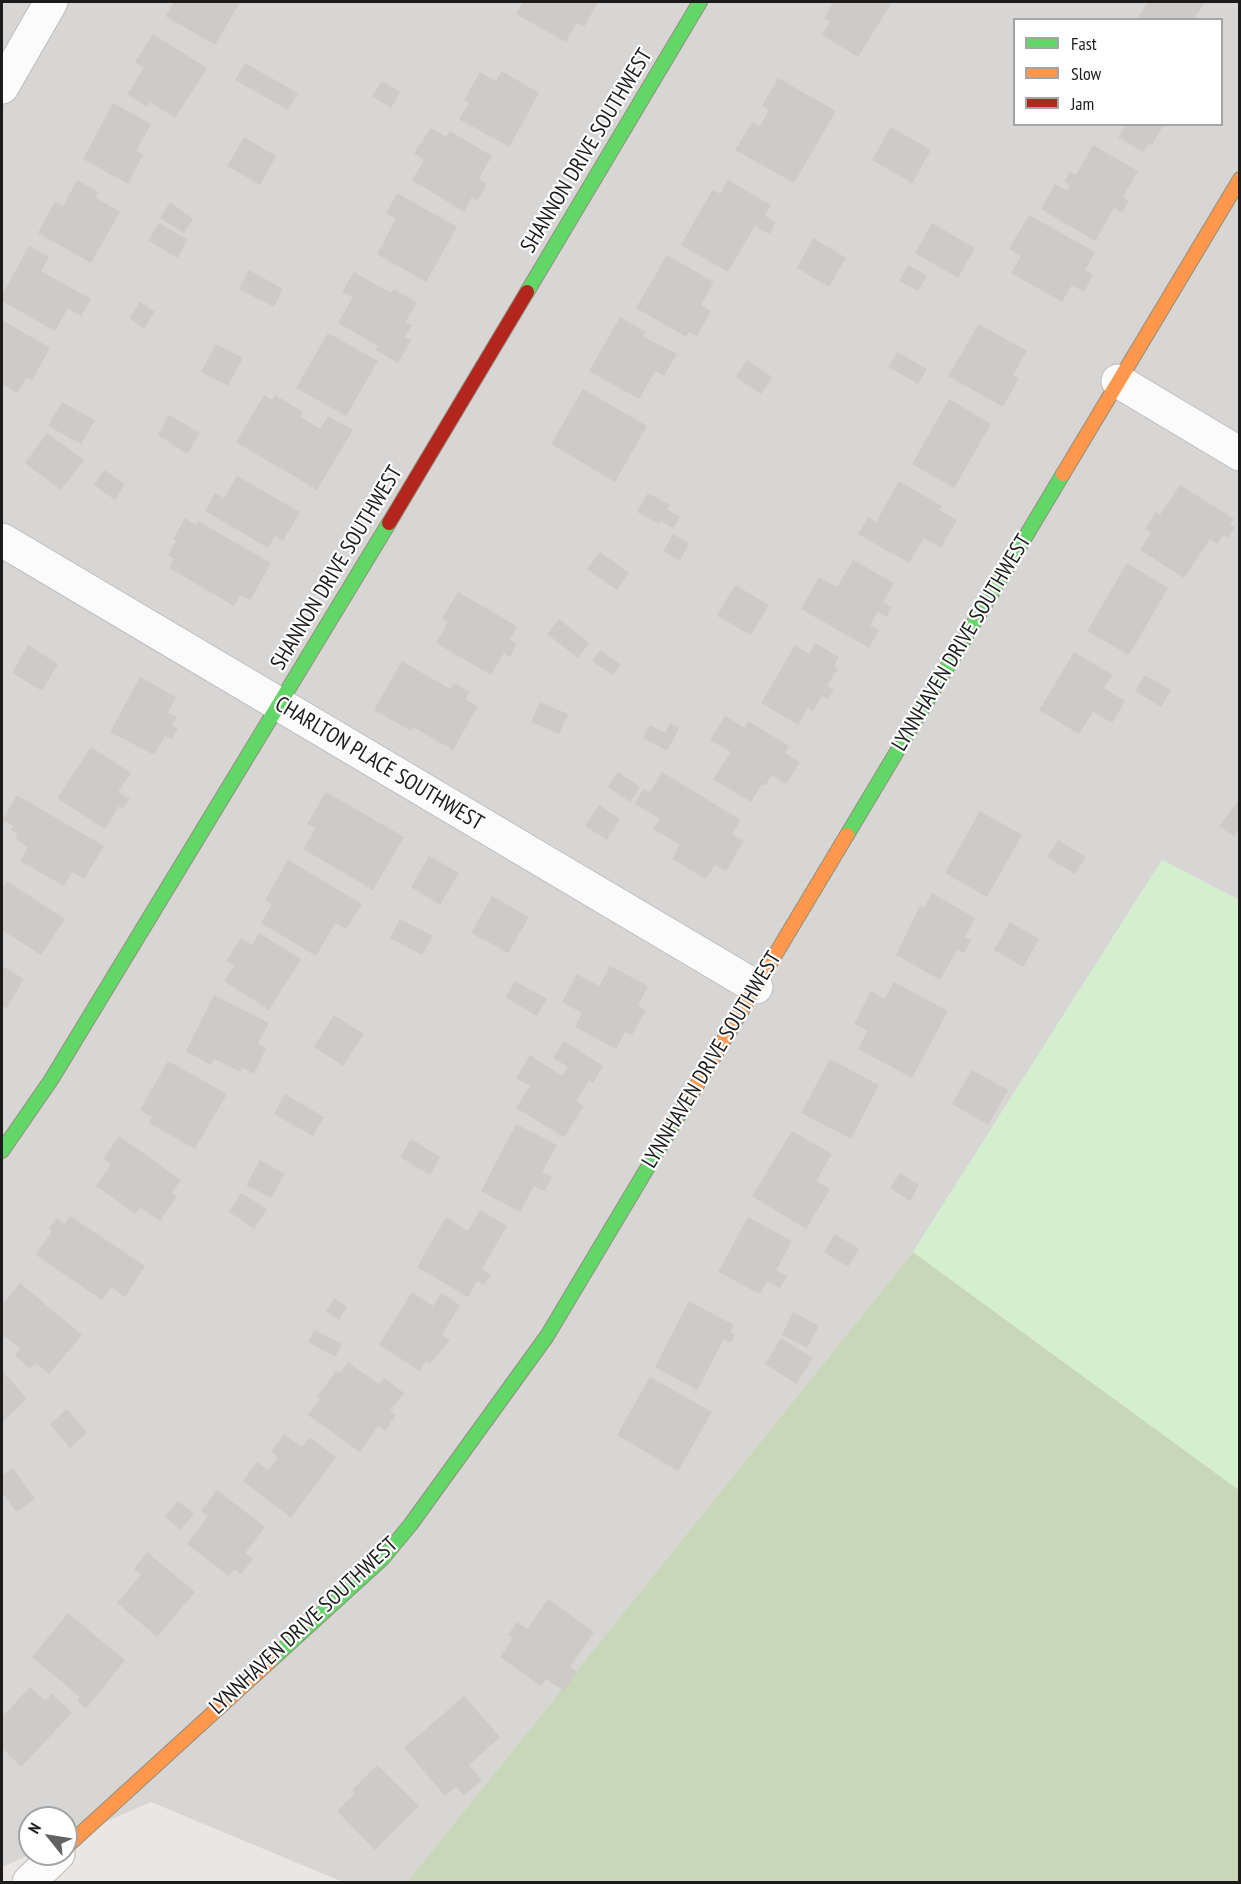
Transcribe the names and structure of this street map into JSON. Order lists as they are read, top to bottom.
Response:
{
  "streets": {
    "street": ["SHANNON DRIVE SOUTHWEST", "LYNNHAVEN DRIVE SOUTHWEST", "CHARLTON PLACE SOUTHWEST"]
  },
  "crossings": [
    ["SHANNON DRIVE SOUTHWEST", "CHARLTON PLACE SOUTHWEST"],
    ["LYNNHAVEN DRIVE SOUTHWEST", "CHARLTON PLACE SOUTHWEST"]
  ],
  "legend": ["Fast", "Slow", "Jam"],
  "north": "top left"
}
